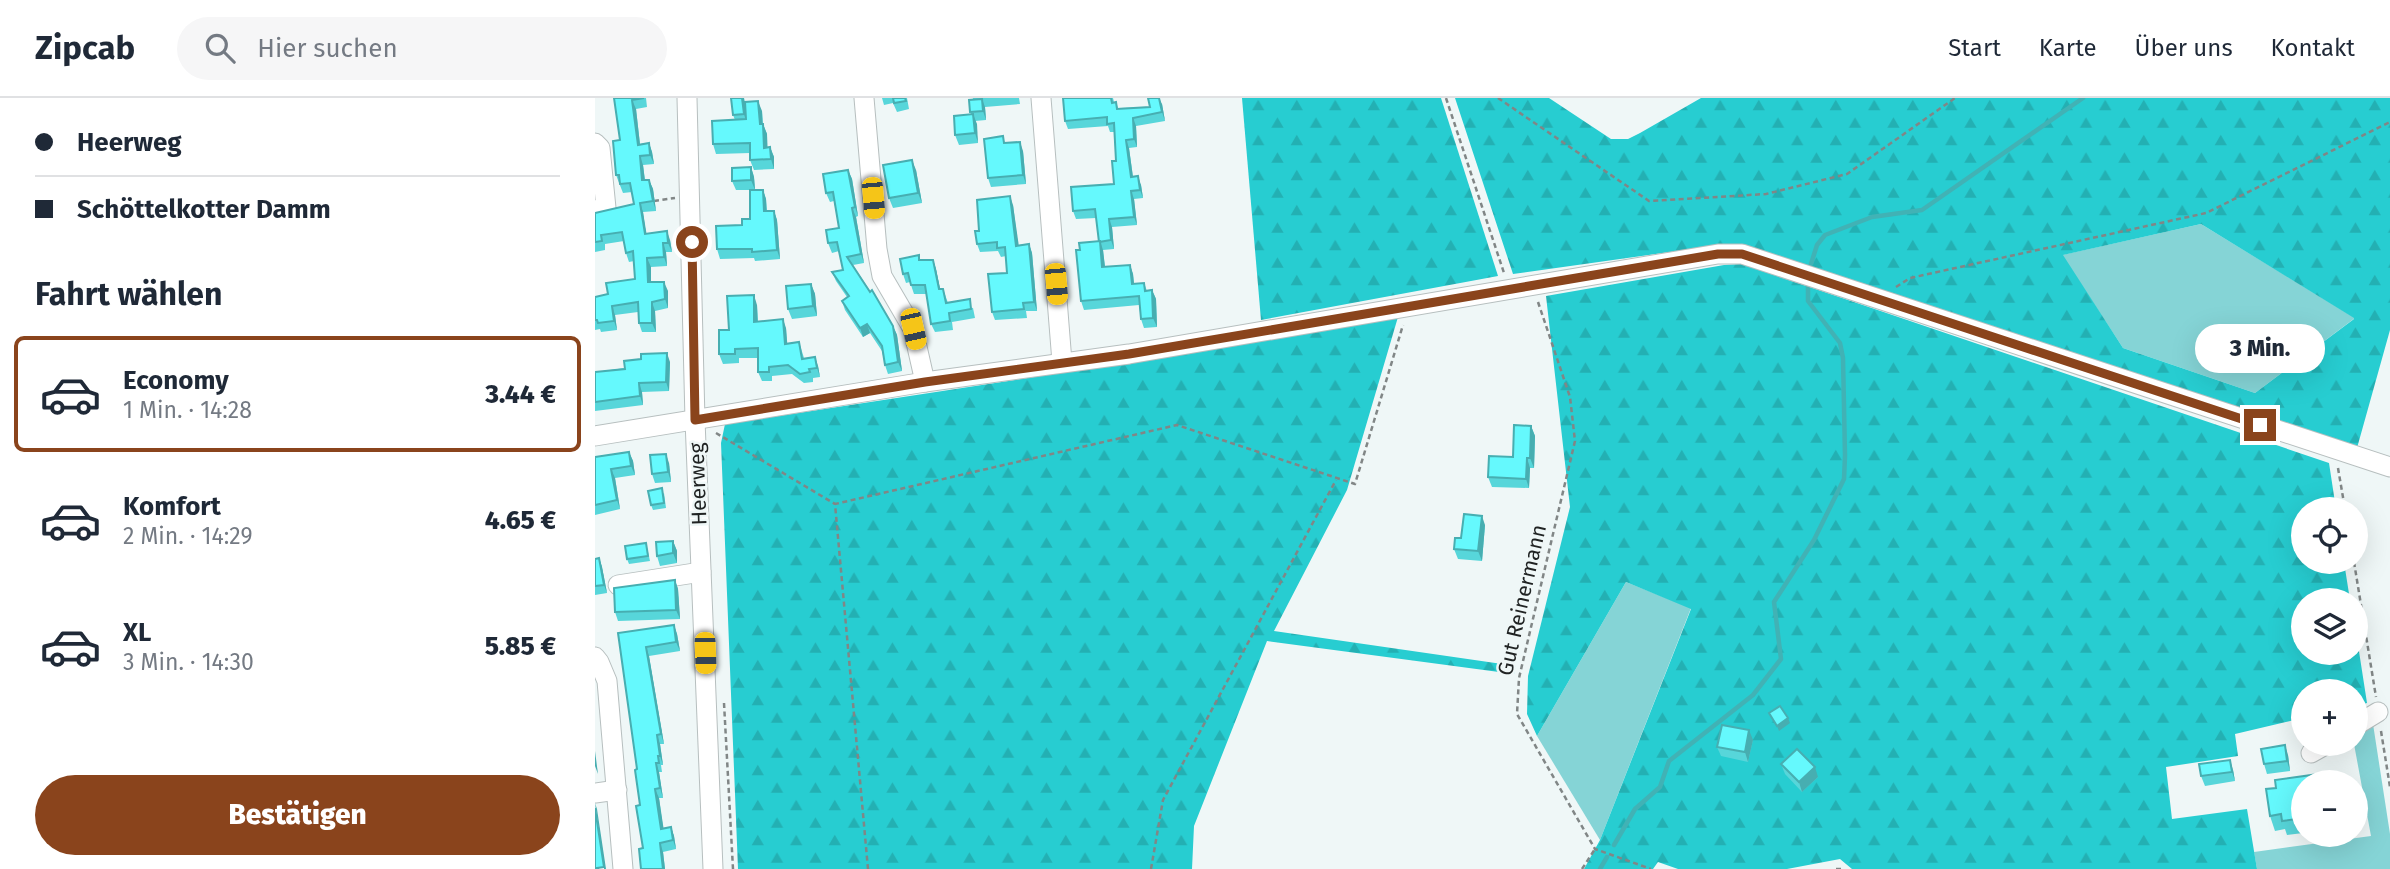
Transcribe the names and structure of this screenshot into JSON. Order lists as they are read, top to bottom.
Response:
{
  "streets": {
    "street": ["Heerweg"],
    "path": ["Gut Reinermann"]
  },
  "page": {
    "header": "Zipcab",
    "search": "Hier suchen",
    "nav": [
      "Start",
      "Karte",
      "Über uns",
      "Kontakt"
    ],
    "banner": ["Heerweg", "Schöttelkotter Damm"],
    "heading": "Fahrt wählen",
    "bubble": "3 Min.",
    "list": [
      {
        "name": "Economy",
        "note": "1 Min. · 14:28",
        "value": "3.44 €"
      },
      {
        "name": "Komfort",
        "note": "2 Min. · 14:29",
        "value": "4.65 €"
      },
      {
        "name": "XL",
        "note": "3 Min. · 14:30",
        "value": "5.85 €"
      }
    ],
    "map_buttons": ["+", "−"],
    "buttons": "Bestätigen"
  }
}
